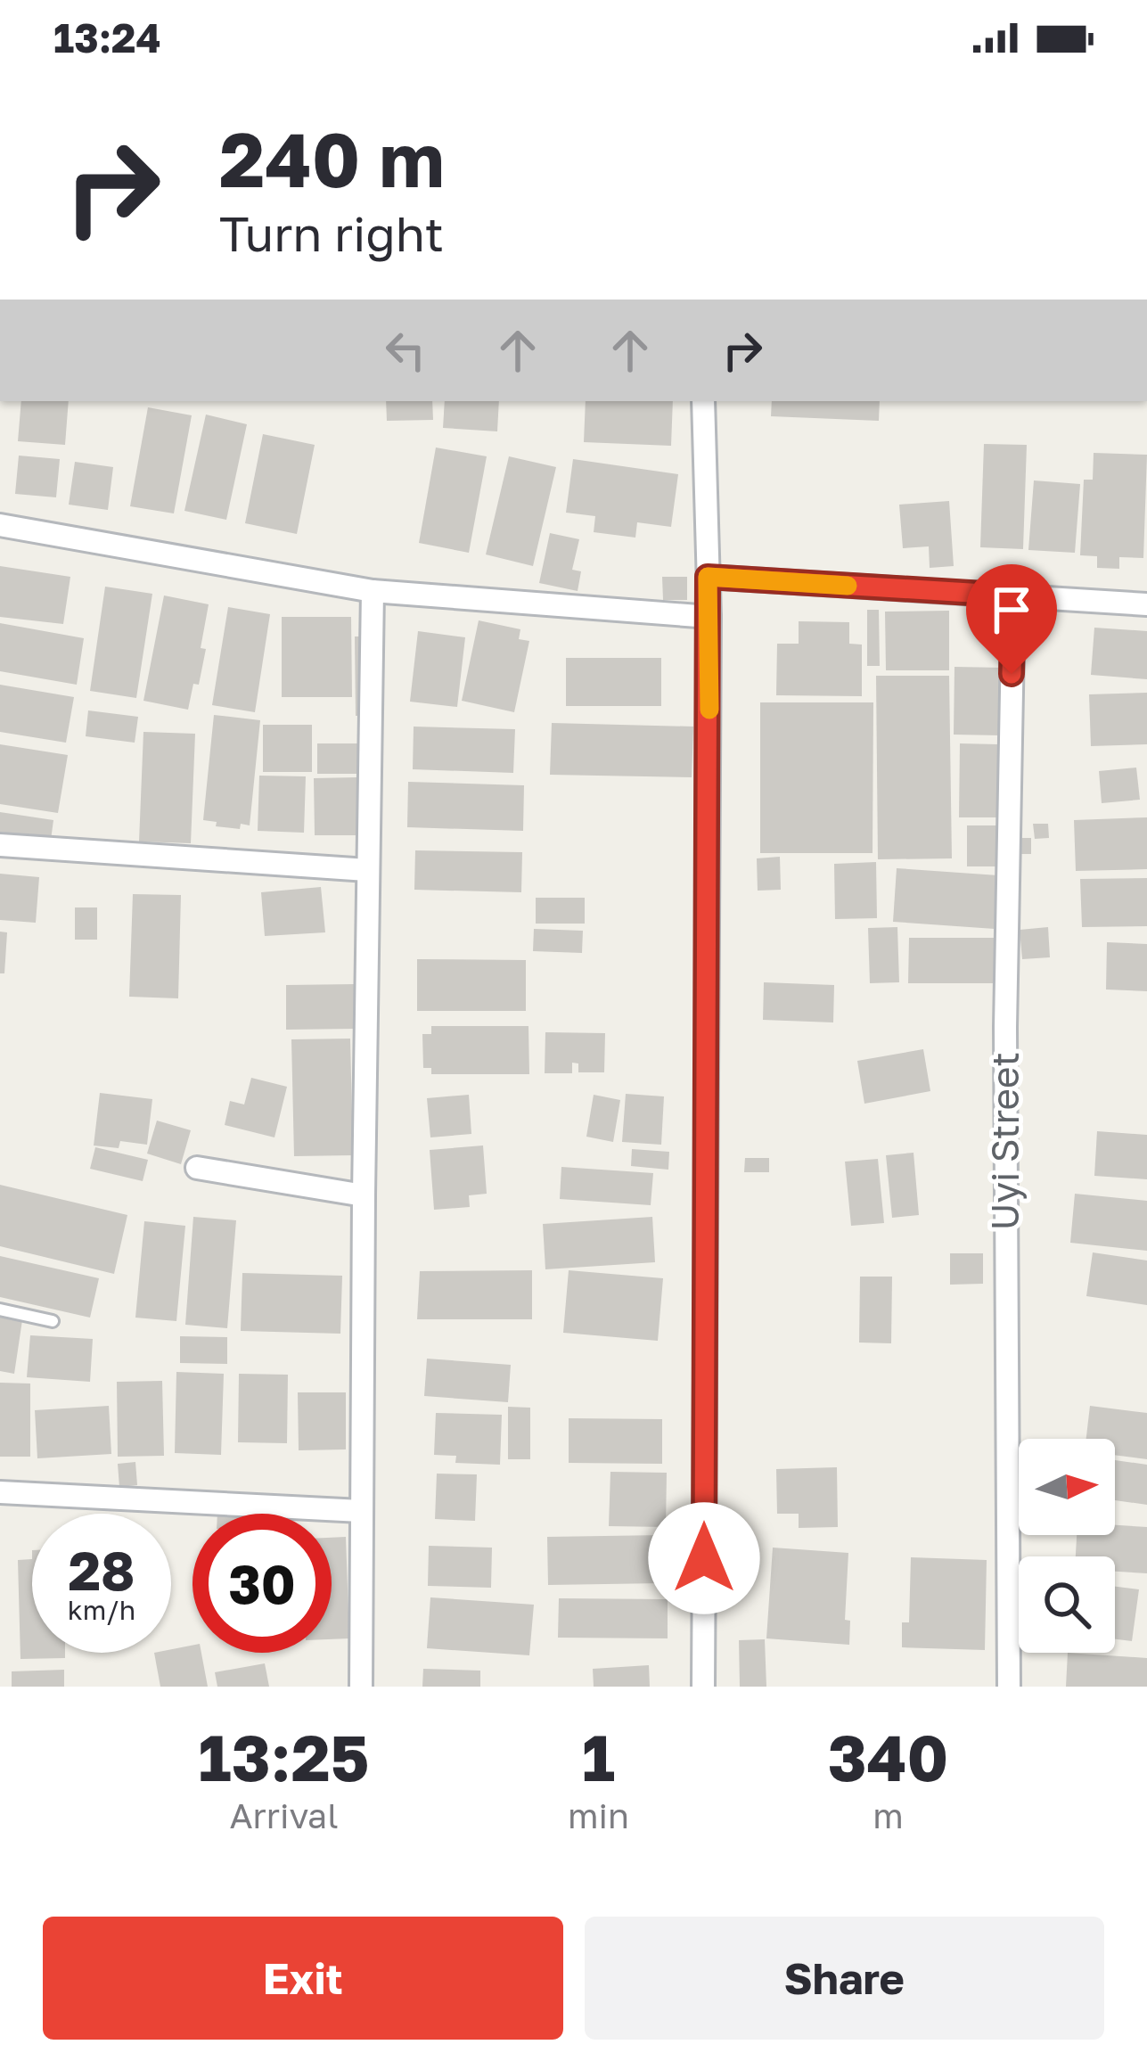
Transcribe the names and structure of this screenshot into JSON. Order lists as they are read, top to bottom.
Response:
{
  "streets": {
    "street": ["Uyi Street"]
  },
  "north": "right",
  "page": {
    "status": "13:24",
    "turn": ["240 m", "Turn right"],
    "speed": "28 km/h",
    "limit": "30",
    "eta": [
      "13:25",
      "Arrival",
      "1",
      "min",
      "340",
      "m"
    ],
    "buttons": ["Exit", "Share"]
  }
}
